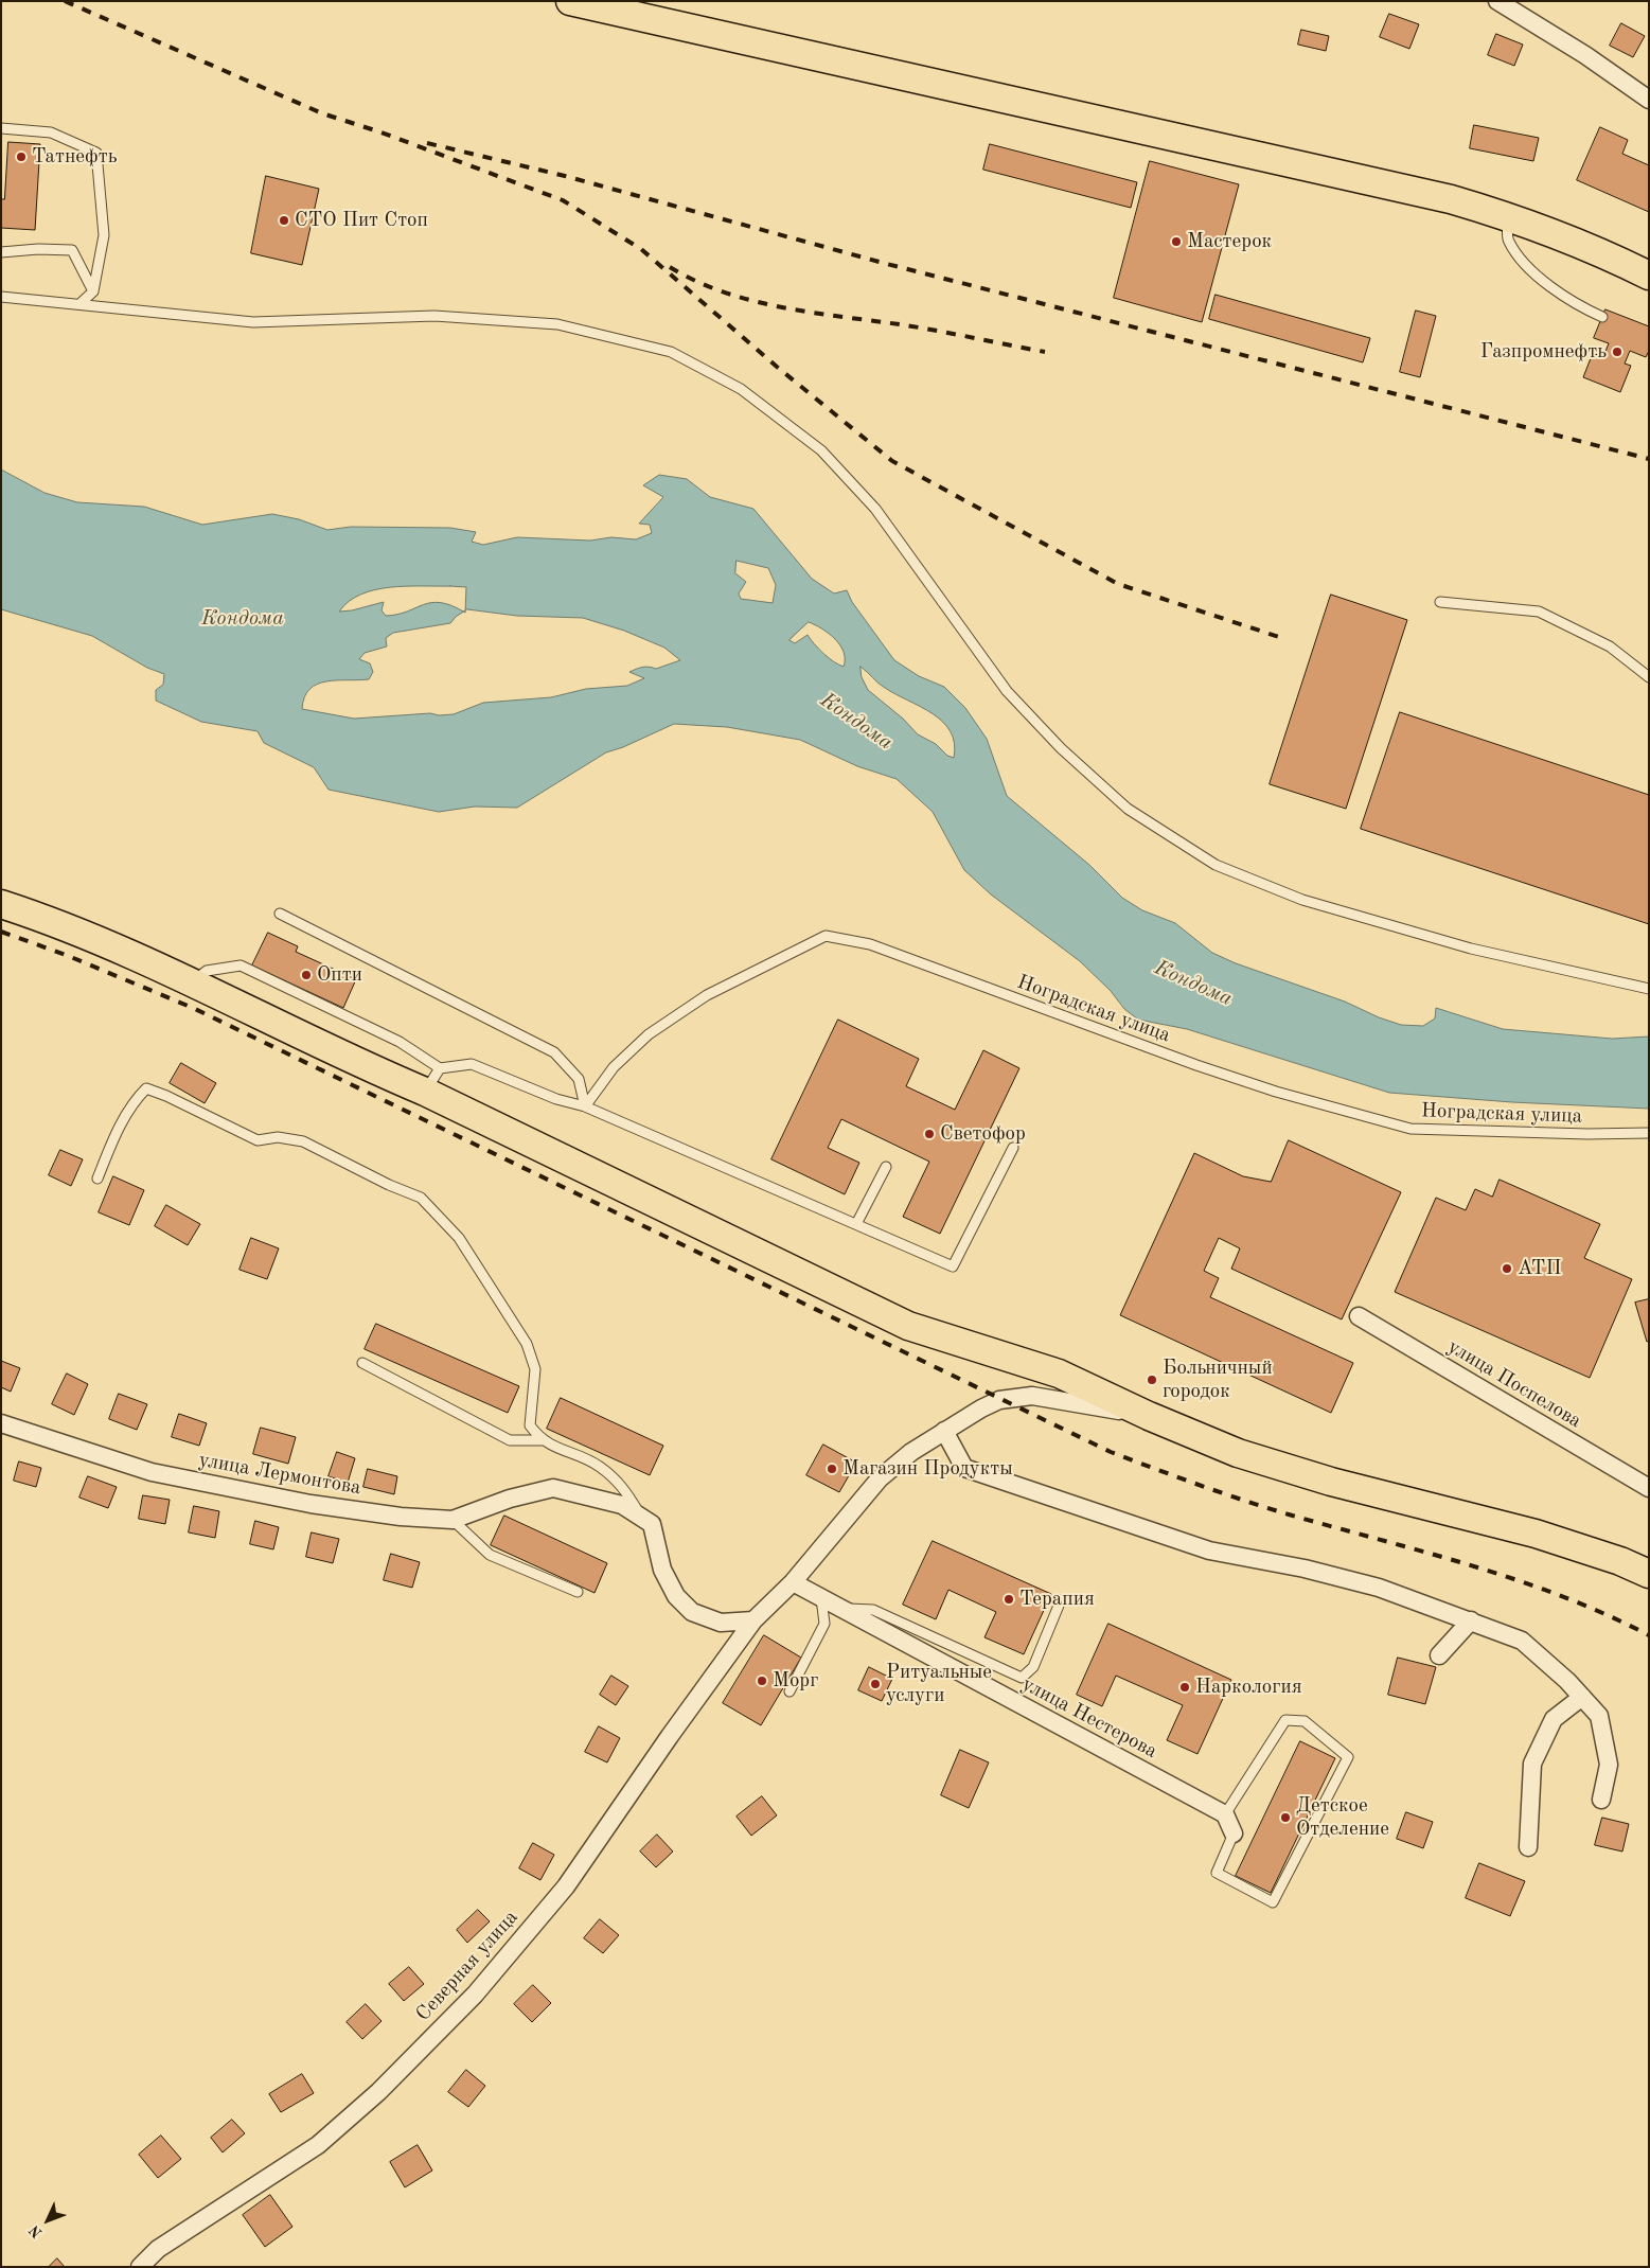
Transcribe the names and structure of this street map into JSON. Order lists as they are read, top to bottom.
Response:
{
  "streets": {
    "street": [
      "улица Поспелова",
      "улица Лермонтова",
      "улица Нестерова",
      "Северная улица"
    ],
    "lane": ["Ноградская улица"]
  },
  "water": ["Кондома"],
  "places": [
    "Татнефть",
    "СТО Пит Стоп",
    "Мастерок",
    "Газпромнефть",
    "Опти",
    "Светофор",
    "АТП",
    "Больничный городок",
    "Магазин Продукты",
    "Терапия",
    "Морг",
    "Ритуальные услуги",
    "Наркология",
    "Детское Отделение"
  ],
  "north": "bottom left"
}
